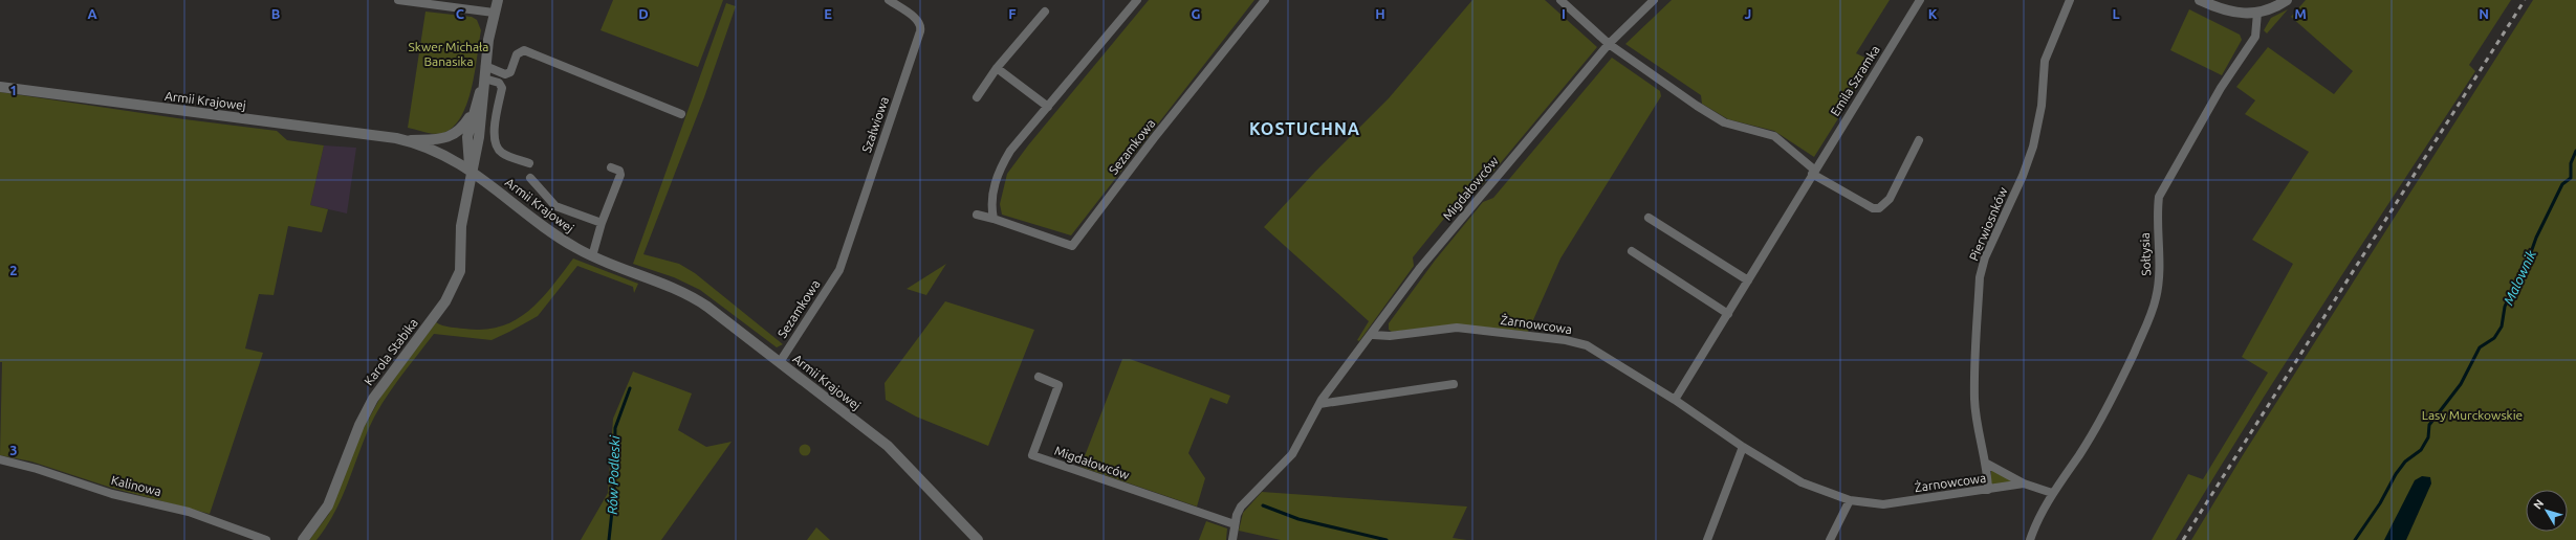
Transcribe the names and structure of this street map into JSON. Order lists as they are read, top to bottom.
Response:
{
  "streets": {
    "street": [
      "Emila Szramka",
      "Armii Krajowej",
      "Szałwiowa",
      "Sezamkowa",
      "Migdałowców",
      "Pierwiosnków",
      "Sołtysia",
      "Żarnowcowa",
      "Karola Stabika",
      "Kalinowa"
    ]
  },
  "crossings": [
    ["Emila Szramka", "Żarnowcowa"],
    ["Armii Krajowej", "Sezamkowa"],
    ["Armii Krajowej", "Karola Stabika"],
    ["Szałwiowa", "Sezamkowa"],
    ["Migdałowców", "Żarnowcowa"],
    ["Pierwiosnków", "Żarnowcowa"]
  ],
  "districts": ["KOSTUCHNA"],
  "water": ["Malownik", "Rów Podleski"],
  "parks": ["Skwer Michała Banasika", "Lasy Murckowskie"],
  "north": "top left",
  "grid": {
    "columns": [
      "A",
      "B",
      "C",
      "D",
      "E",
      "F",
      "G",
      "H",
      "I",
      "J",
      "K",
      "L",
      "M",
      "N"
    ],
    "rows": ["1", "2", "3"]
  }
}
